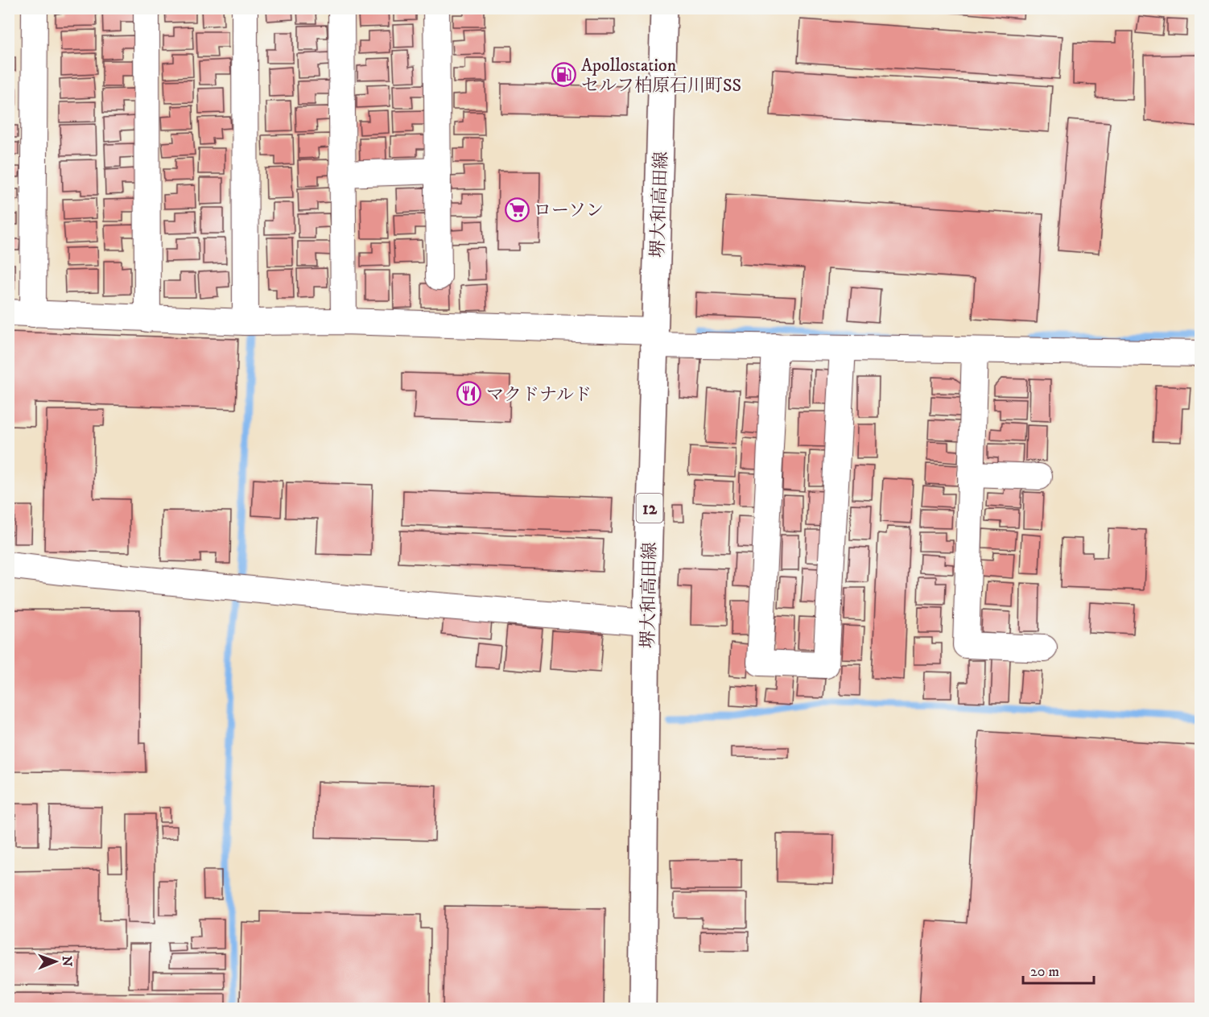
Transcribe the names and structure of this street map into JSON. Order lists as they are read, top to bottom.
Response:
{
  "streets": {
    "main road": ["堺大和高田線", "12"]
  },
  "places": {
    "fuel station": ["Apollostation セルフ柏原石川町SS"],
    "supermarket": ["ローソン"],
    "restaurant": ["マクドナルド"]
  },
  "scale_bar": "20 m",
  "north": "right"
}
